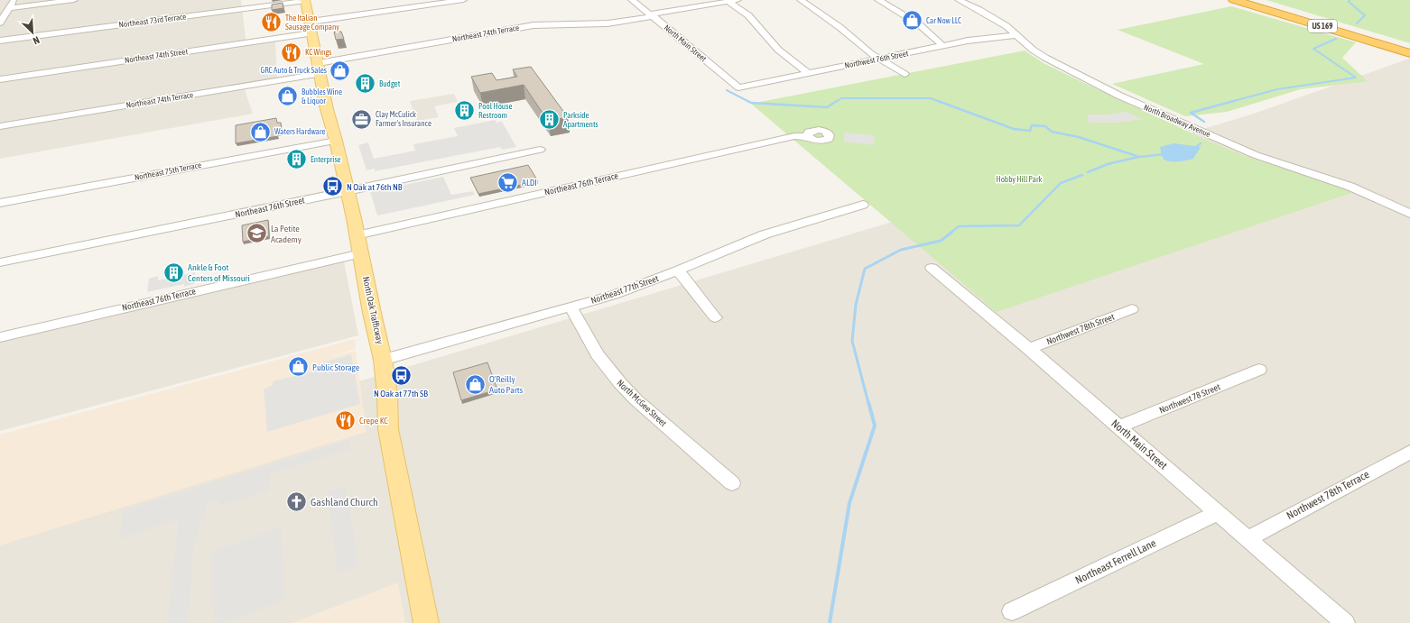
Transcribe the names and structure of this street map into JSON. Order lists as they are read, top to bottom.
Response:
{
  "streets": {
    "highway": ["US 169"],
    "main road": ["North Oak Trafficway"],
    "street": [
      "Northeast 73rd Terrace",
      "Northeast 74th Terrace",
      "North Main Street",
      "Northeast 74th Street",
      "Northwest 76th Street",
      "North Broadway Avenue",
      "Northeast 75th Terrace",
      "Northeast 76th Terrace",
      "Northeast 76th Street",
      "Northeast 77th Street",
      "Northwest 78th Street",
      "Northwest 78 Street",
      "North McGee Street",
      "Northwest 78th Terrace",
      "Northeast Ferrell Lane"
    ]
  },
  "crossings": [
    ["Northeast 73rd Terrace", "North Oak Trafficway"],
    ["Northeast 74th Terrace", "North Main Street"],
    ["Northeast 74th Terrace", "North Oak Trafficway"],
    ["North Main Street", "Northwest 76th Street"],
    ["North Main Street", "Northwest 78th Street"],
    ["North Main Street", "Northwest 78 Street"],
    ["North Main Street", "Northwest 78th Terrace"],
    ["North Main Street", "Northeast Ferrell Lane"],
    ["Northeast 74th Street", "North Oak Trafficway"],
    ["Northwest 76th Street", "North Broadway Avenue"],
    ["Northeast 75th Terrace", "North Oak Trafficway"],
    ["Northeast 76th Terrace", "North Oak Trafficway"],
    ["Northeast 76th Street", "North Oak Trafficway"],
    ["Northeast 77th Street", "North Oak Trafficway"],
    ["Northeast 77th Street", "North McGee Street"]
  ],
  "parks": ["Hobby Hill Park"],
  "places": {
    "shop": [
      "Car Now LLC",
      "GRC Auto & Truck Sales",
      "Bubbles Wine & Liquor",
      "Waters Hardware",
      "Public Storage",
      "O'Reilly Auto Parts"
    ],
    "restaurant": ["The Italian Sausage Company", "KC Wings", "Crepe KC"],
    "building": [
      "Budget",
      "Pool House Restroom",
      "Parkside Apartments",
      "Enterprise",
      "Ankle & Foot Centers of Missouri"
    ],
    "office": ["Clay McCulick Farmer's Insurance"],
    "supermarket": ["ALDI"],
    "bus stop": ["N Oak at 76th NB", "N Oak at 77th SB"],
    "school or university": ["La Petite Academy"],
    "church": ["Gashland Church"]
  },
  "north": "bottom right"
}
